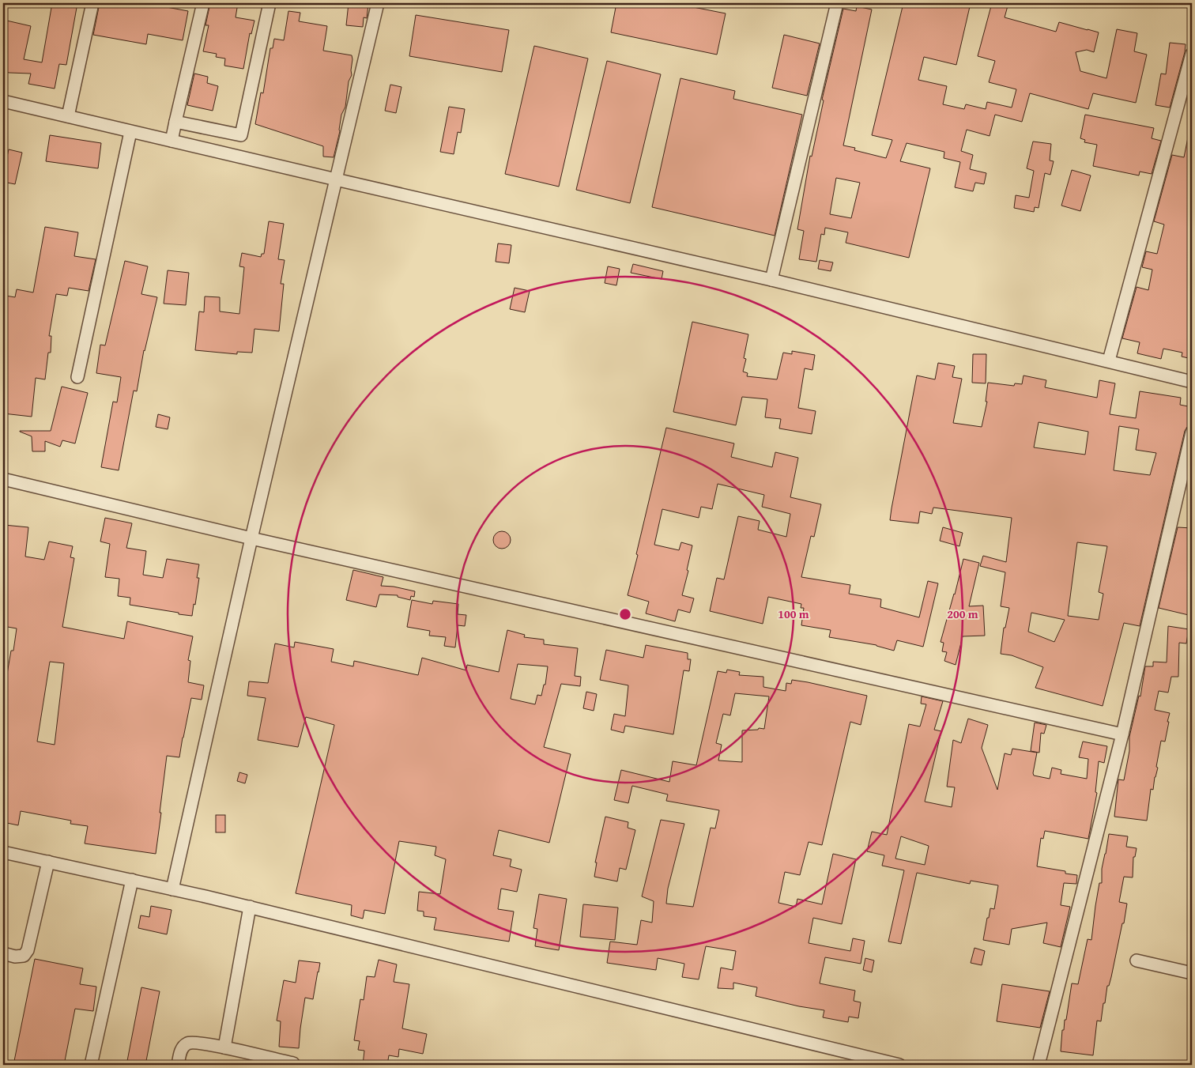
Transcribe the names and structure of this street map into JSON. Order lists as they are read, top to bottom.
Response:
{
  "rings": ["100 m", "200 m"]
}
